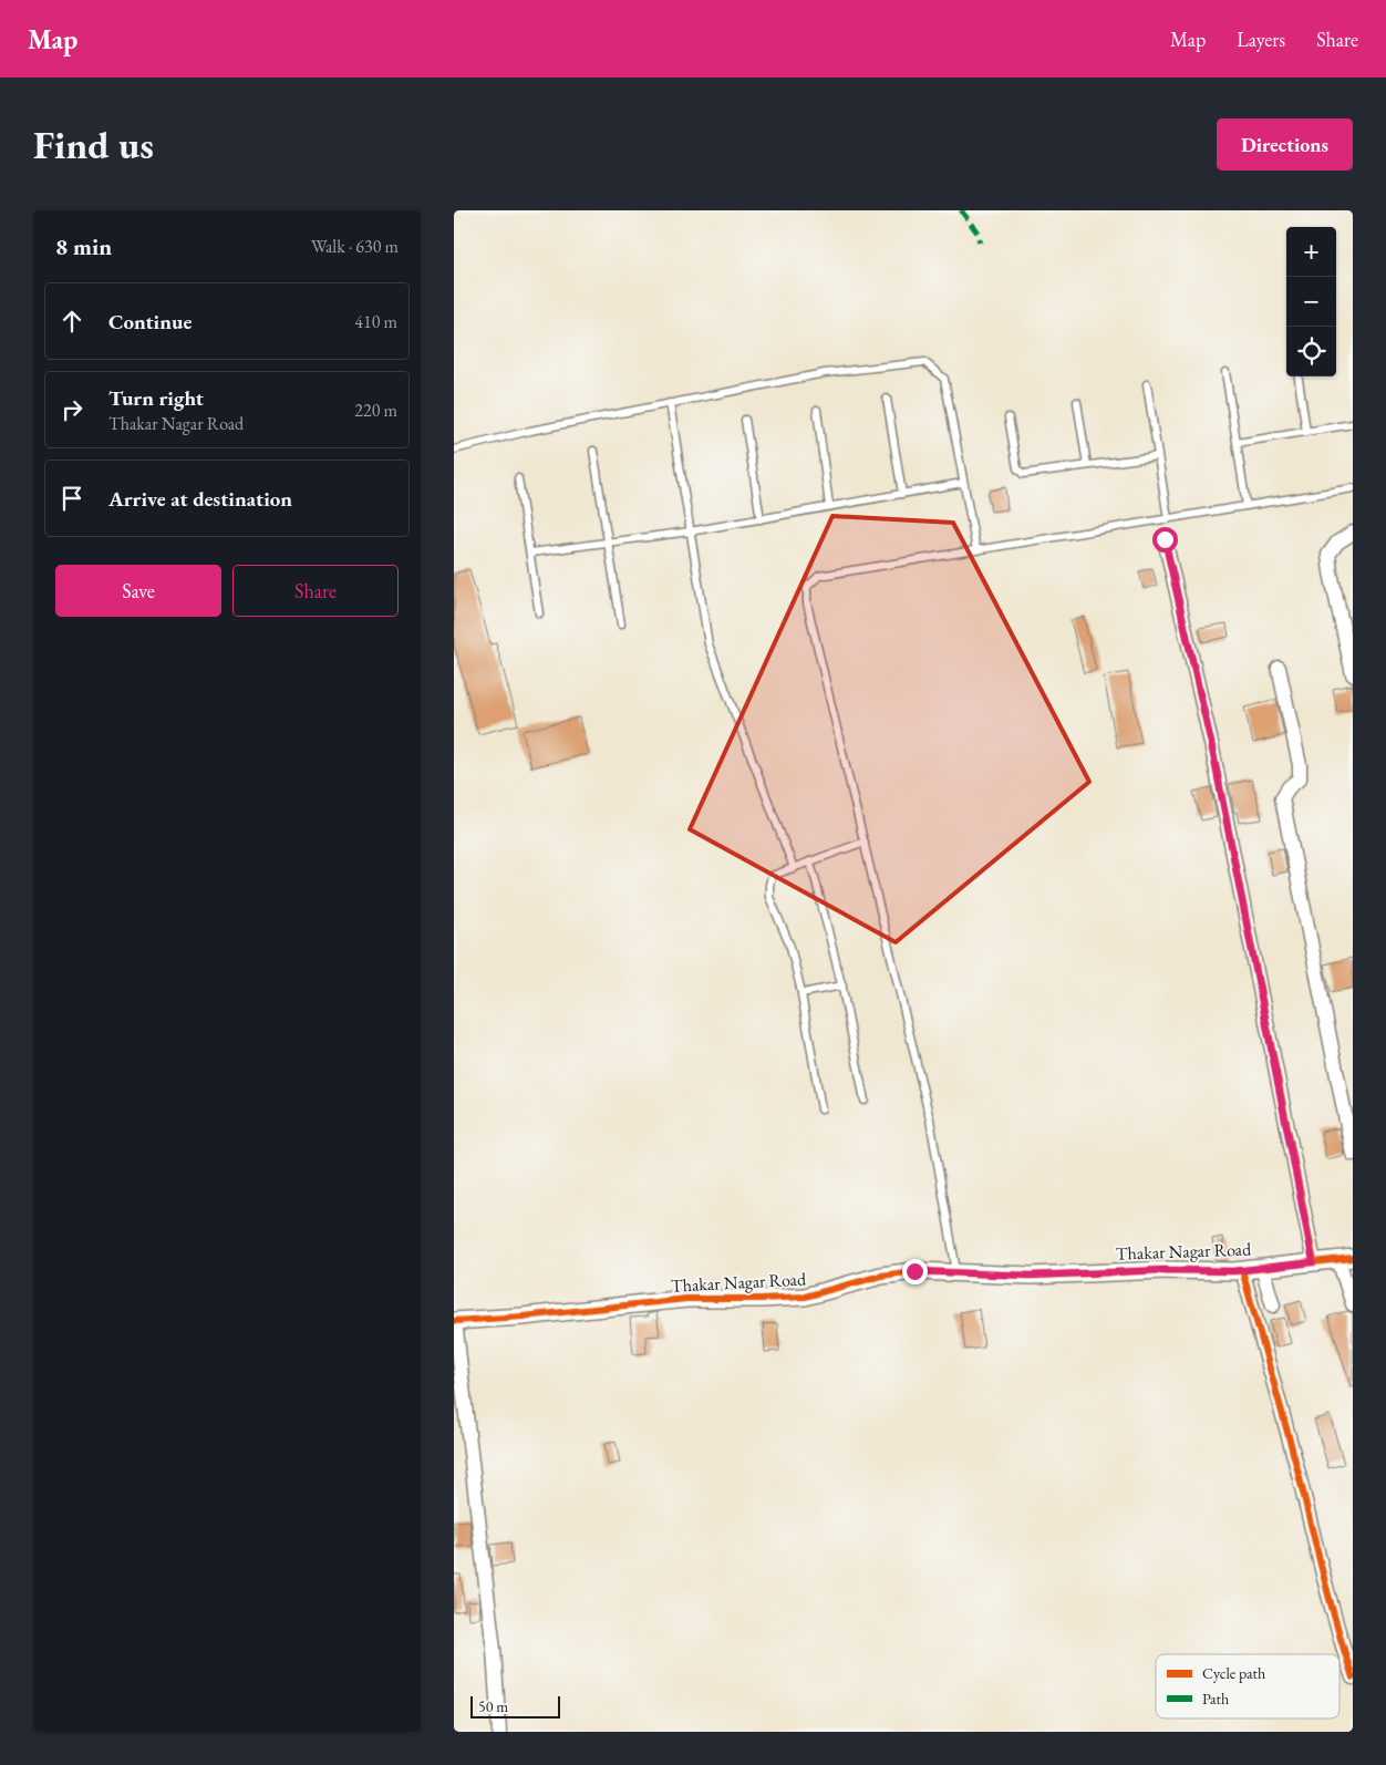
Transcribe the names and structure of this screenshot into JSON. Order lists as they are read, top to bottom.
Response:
{
  "streets": {
    "street": ["Thakar Nagar Road"]
  },
  "legend": ["Cycle path", "Path"],
  "scale_bar": "50 m",
  "page": {
    "header": "Map",
    "nav": ["Map", "Layers", "Share"],
    "buttons": [
      "Directions",
      ["Save", "Share"]
    ],
    "title": "Find us",
    "heading": ["8 min", "Walk · 630 m"],
    "map_buttons": ["+", "−"],
    "list": [
      ["Continue", "410 m"],
      ["Turn right", "Thakar Nagar Road", "220 m"],
      "Arrive at destination"
    ],
    "scale": "50 m"
  }
}
